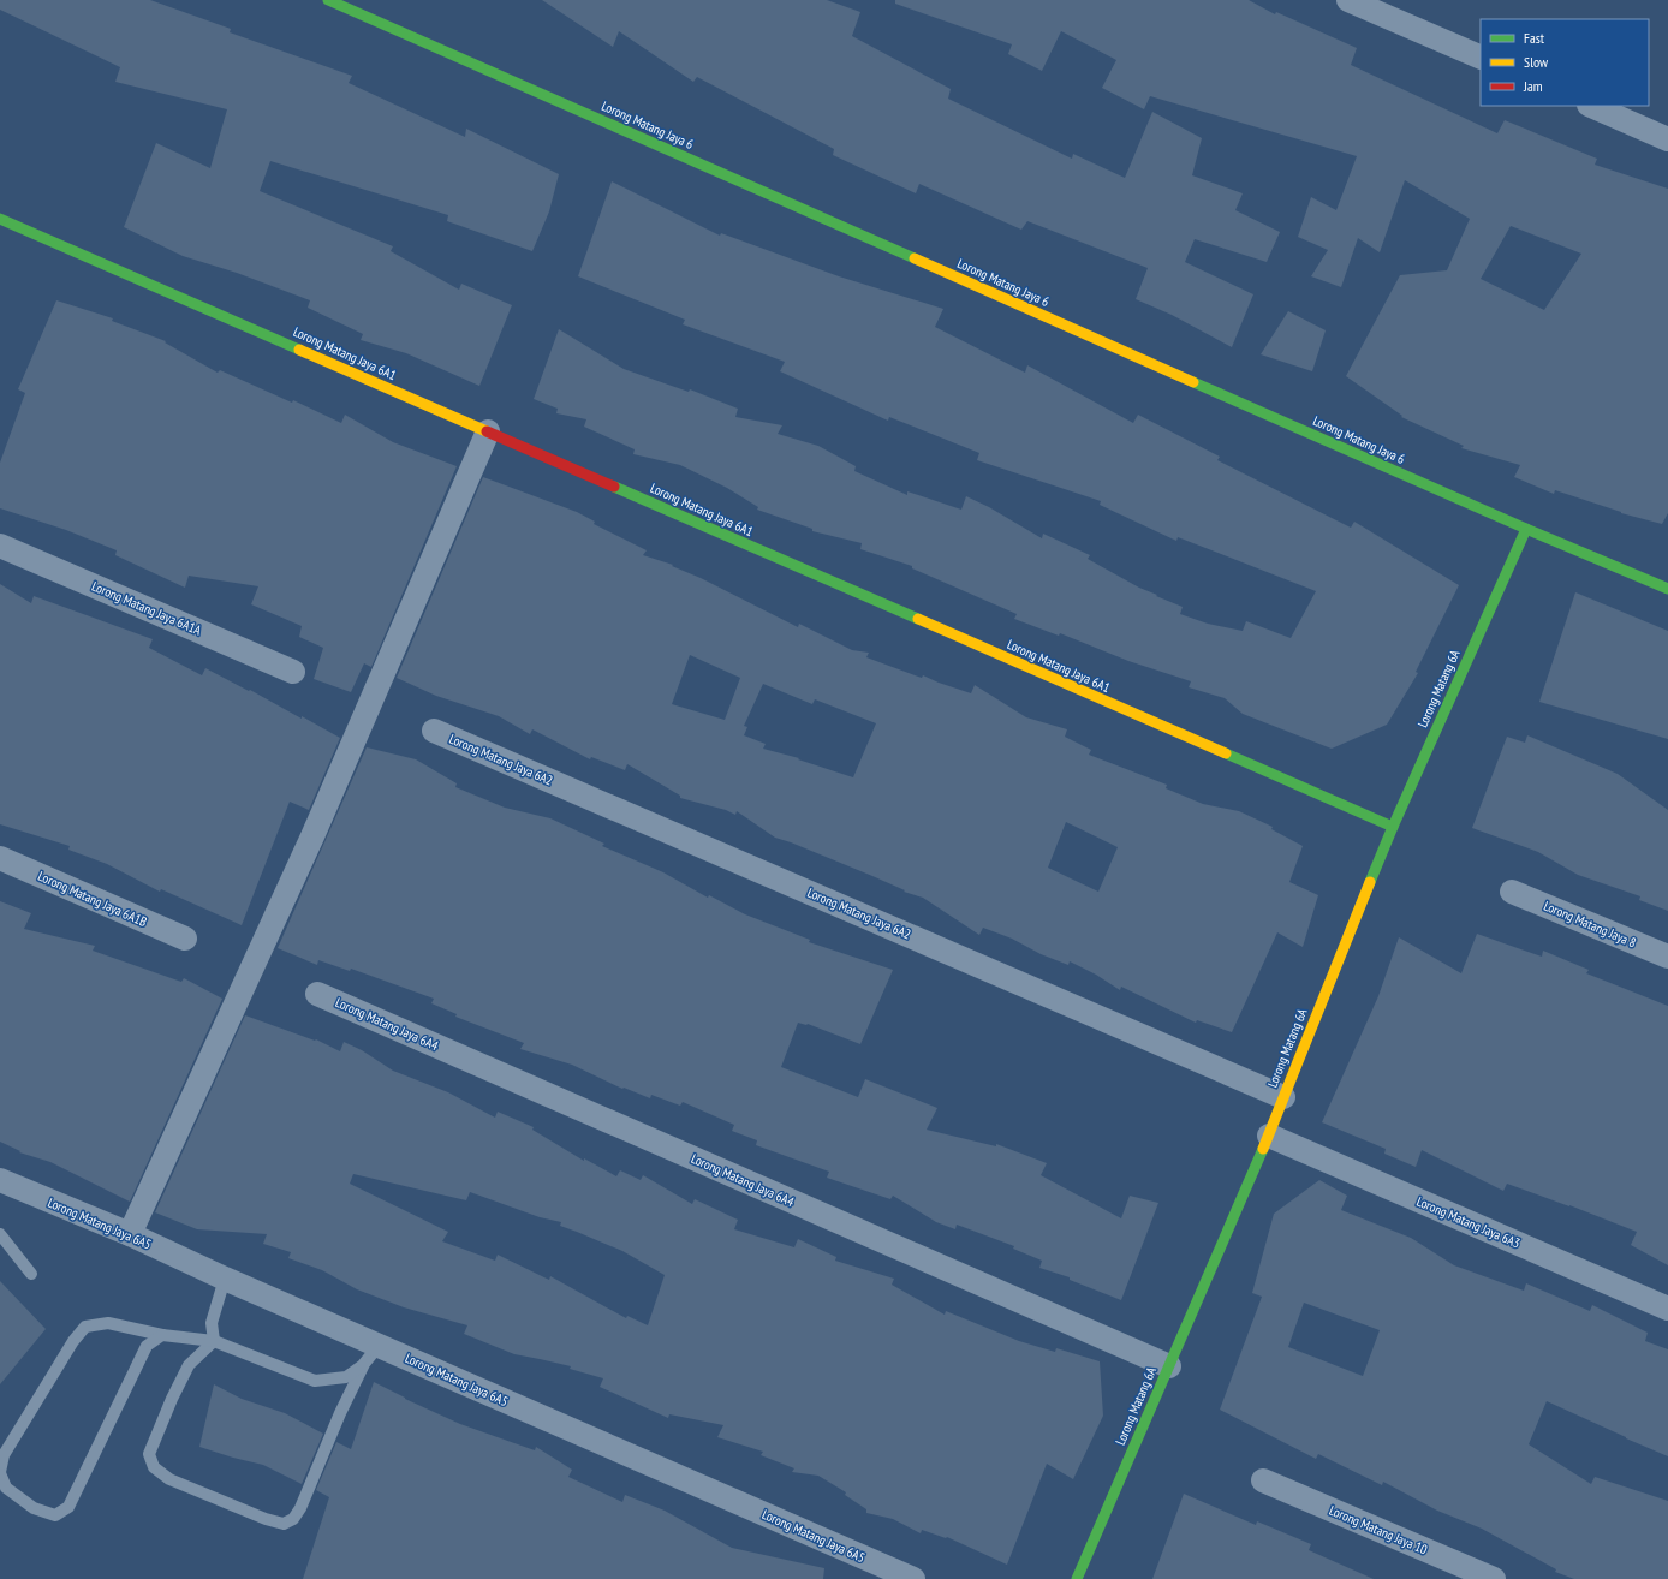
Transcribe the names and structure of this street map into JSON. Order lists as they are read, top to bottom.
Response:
{
  "streets": {
    "street": [
      "Lorong Matang Jaya 6",
      "Lorong Matang Jaya 6A1",
      "Lorong Matang Jaya 6A1A",
      "Lorong Matang 6A",
      "Lorong Matang Jaya 6A2",
      "Lorong Matang Jaya 6A1B",
      "Lorong Matang Jaya 8",
      "Lorong Matang Jaya 6A4",
      "Lorong Matang Jaya 6A3",
      "Lorong Matang Jaya 6A5",
      "Lorong Matang Jaya 10"
    ]
  },
  "crossings": [
    ["Lorong Matang Jaya 6", "Lorong Matang 6A"],
    ["Lorong Matang Jaya 6A1", "Lorong Matang 6A"],
    ["Lorong Matang 6A", "Lorong Matang Jaya 6A2"],
    ["Lorong Matang 6A", "Lorong Matang Jaya 6A4"],
    ["Lorong Matang 6A", "Lorong Matang Jaya 6A3"]
  ],
  "legend": ["Fast", "Slow", "Jam"]
}
